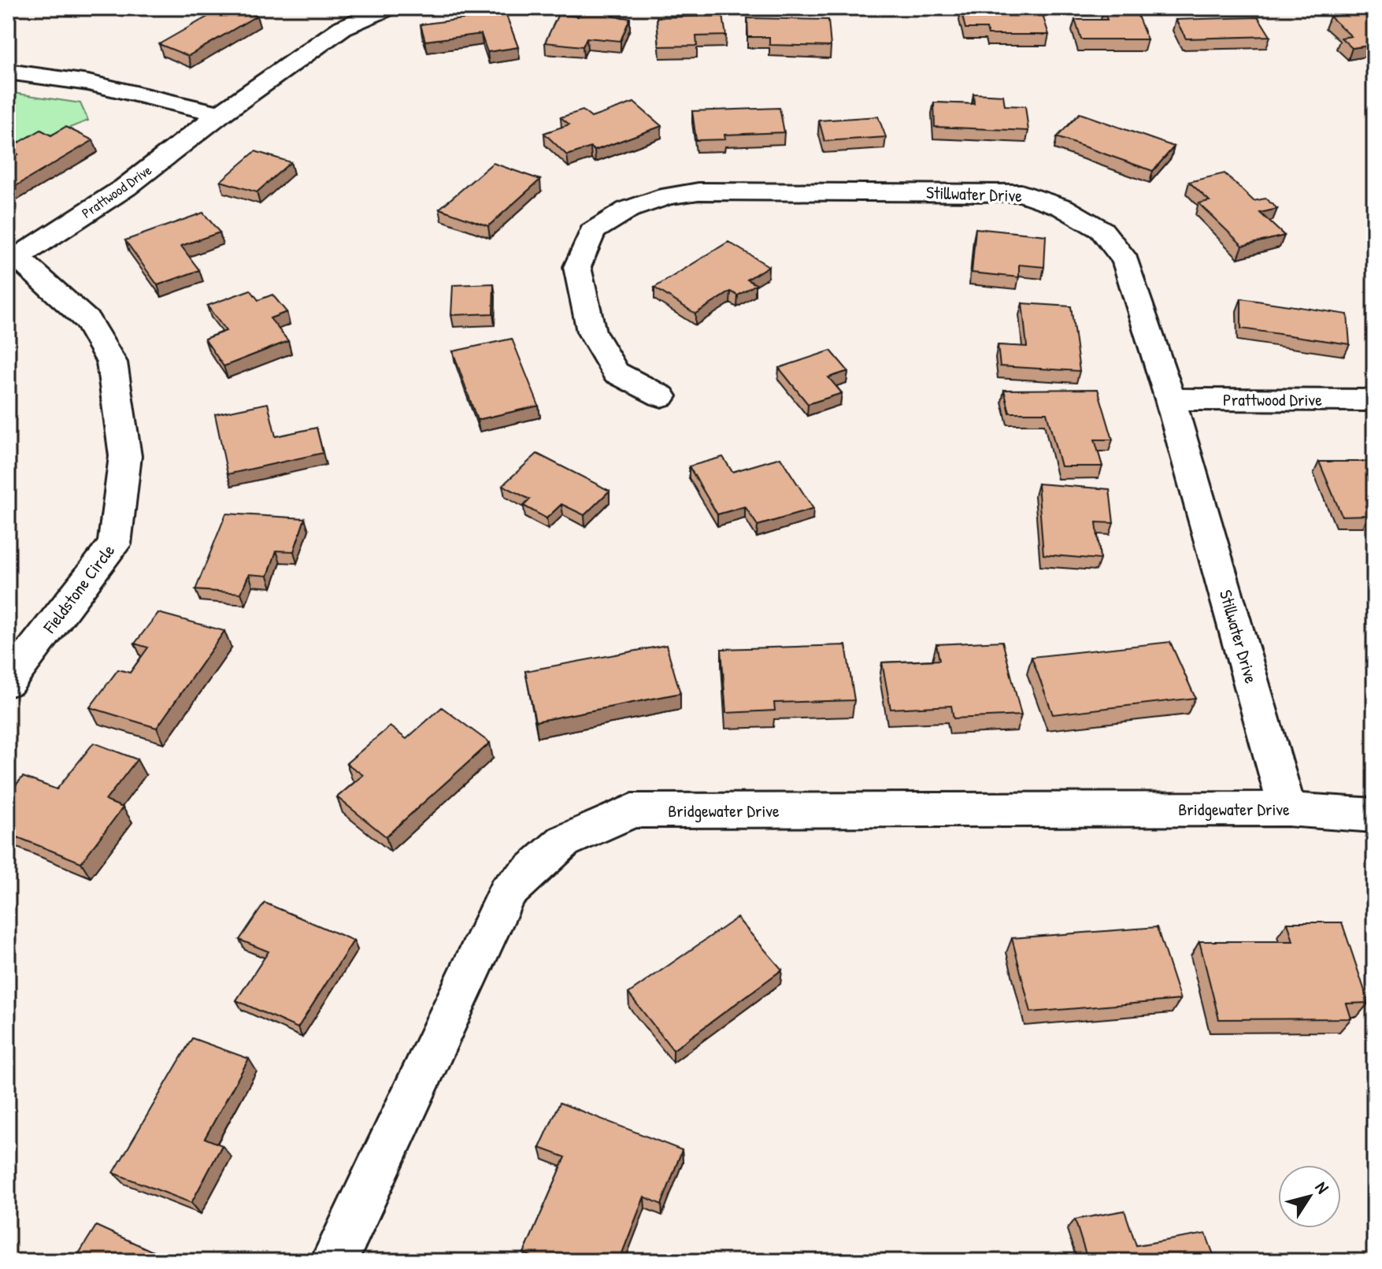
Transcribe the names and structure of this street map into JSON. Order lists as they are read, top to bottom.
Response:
{
  "streets": {
    "street": [
      "Prattwood Drive",
      "Stillwater Drive",
      "Fieldstone Circle",
      "Bridgewater Drive"
    ]
  },
  "crossings": [
    ["Prattwood Drive", "Stillwater Drive"],
    ["Prattwood Drive", "Fieldstone Circle"],
    ["Stillwater Drive", "Bridgewater Drive"]
  ],
  "north": "top right"
}
